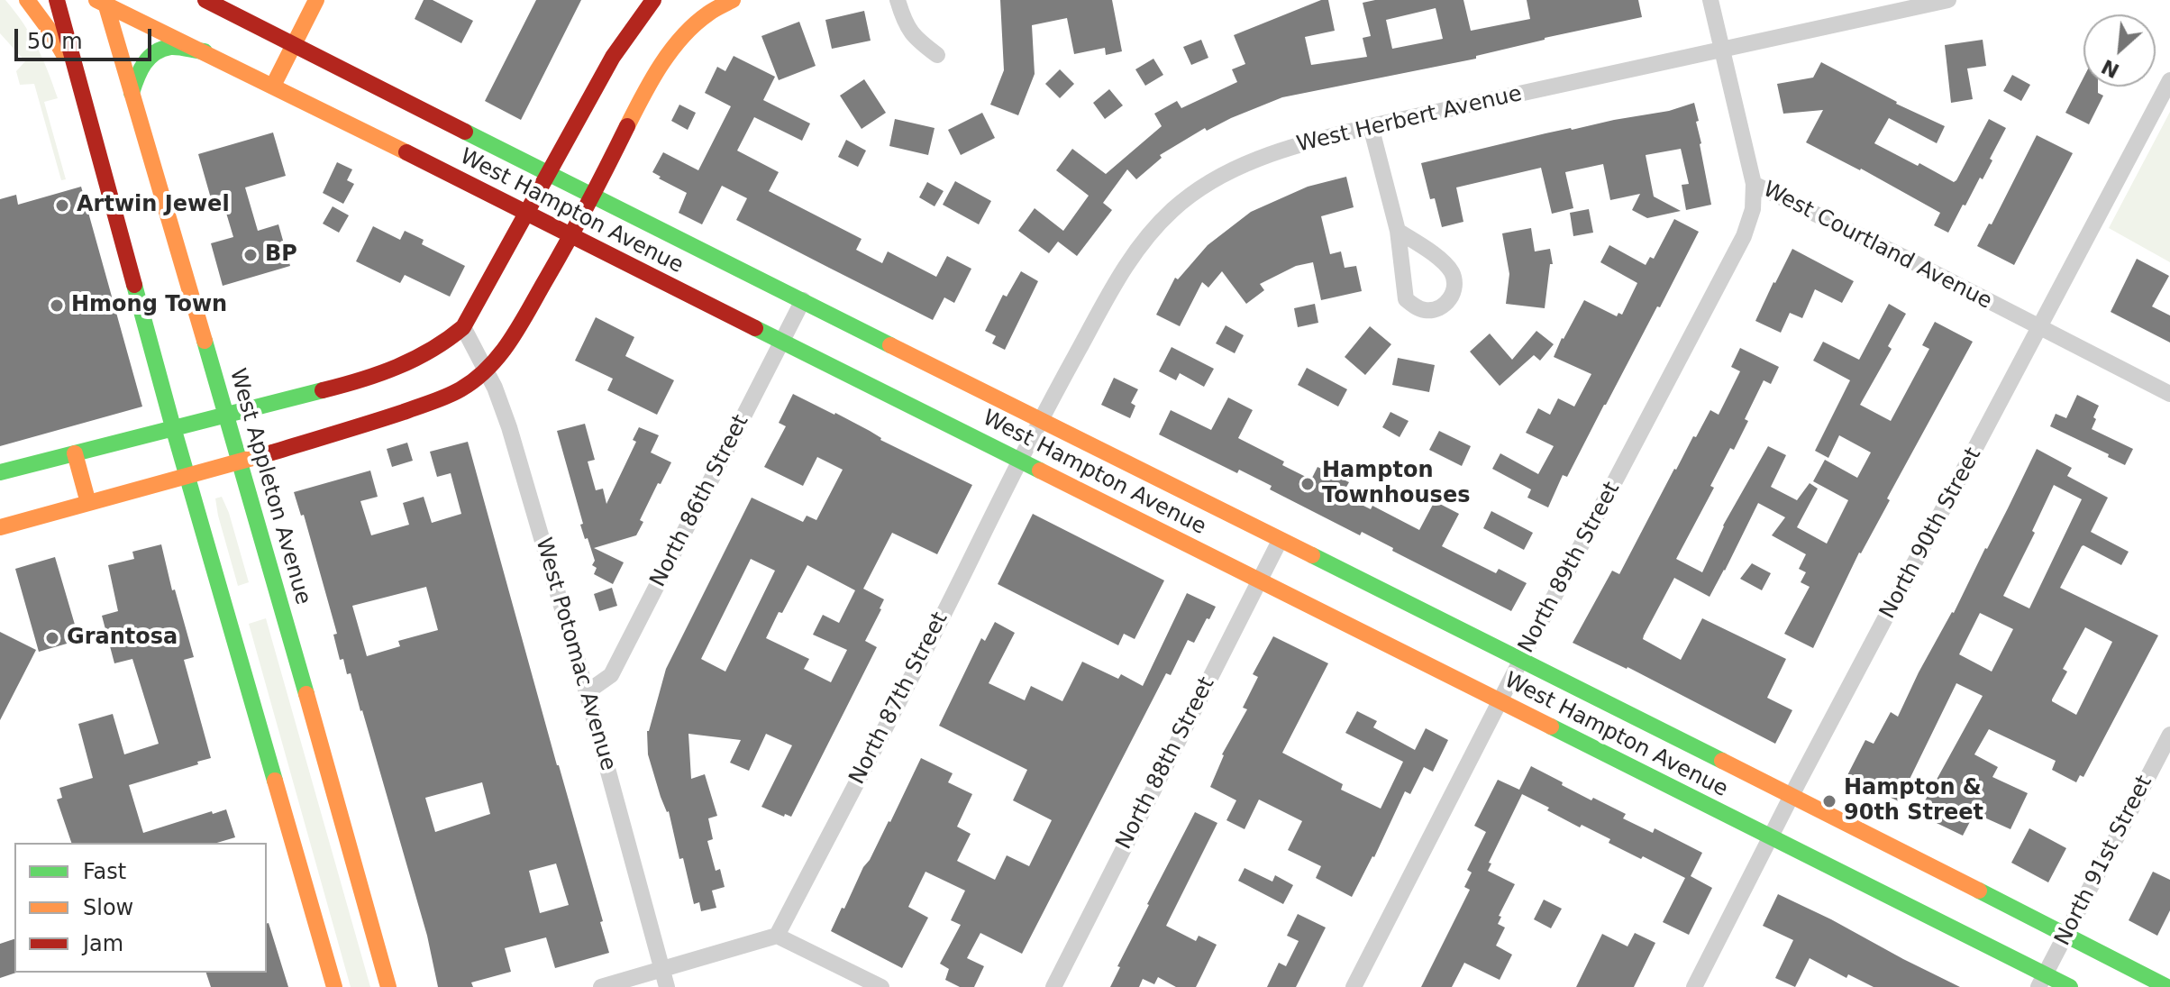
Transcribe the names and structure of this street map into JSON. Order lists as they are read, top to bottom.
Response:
{
  "streets": {
    "main road": ["West Hampton Avenue", "West Appleton Avenue"],
    "street": [
      "West Herbert Avenue",
      "West Courtland Avenue",
      "North 86th Street",
      "North 90th Street",
      "North 89th Street",
      "West Potomac Avenue",
      "North 87th Street",
      "North 88th Street",
      "North 91st Street"
    ]
  },
  "crossings": [
    ["West Herbert Avenue", "West Hampton Avenue"],
    ["West Herbert Avenue", "West Courtland Avenue"],
    ["West Herbert Avenue", "North 87th Street"],
    ["West Hampton Avenue", "West Appleton Avenue"],
    ["West Hampton Avenue", "North 86th Street"],
    ["West Hampton Avenue", "North 90th Street"],
    ["West Hampton Avenue", "North 89th Street"],
    ["West Hampton Avenue", "North 87th Street"],
    ["West Hampton Avenue", "North 88th Street"],
    ["West Hampton Avenue", "North 91st Street"],
    ["West Courtland Avenue", "North 90th Street"],
    ["West Courtland Avenue", "North 89th Street"],
    ["North 86th Street", "West Potomac Avenue"]
  ],
  "places": [
    "Artwin Jewel",
    "BP",
    "Hmong Town",
    "Hampton Townhouses",
    "Grantosa",
    "Hampton & 90th Street"
  ],
  "legend": ["Fast", "Slow", "Jam"],
  "scale_bar": "50 m",
  "north": "bottom left"
}
